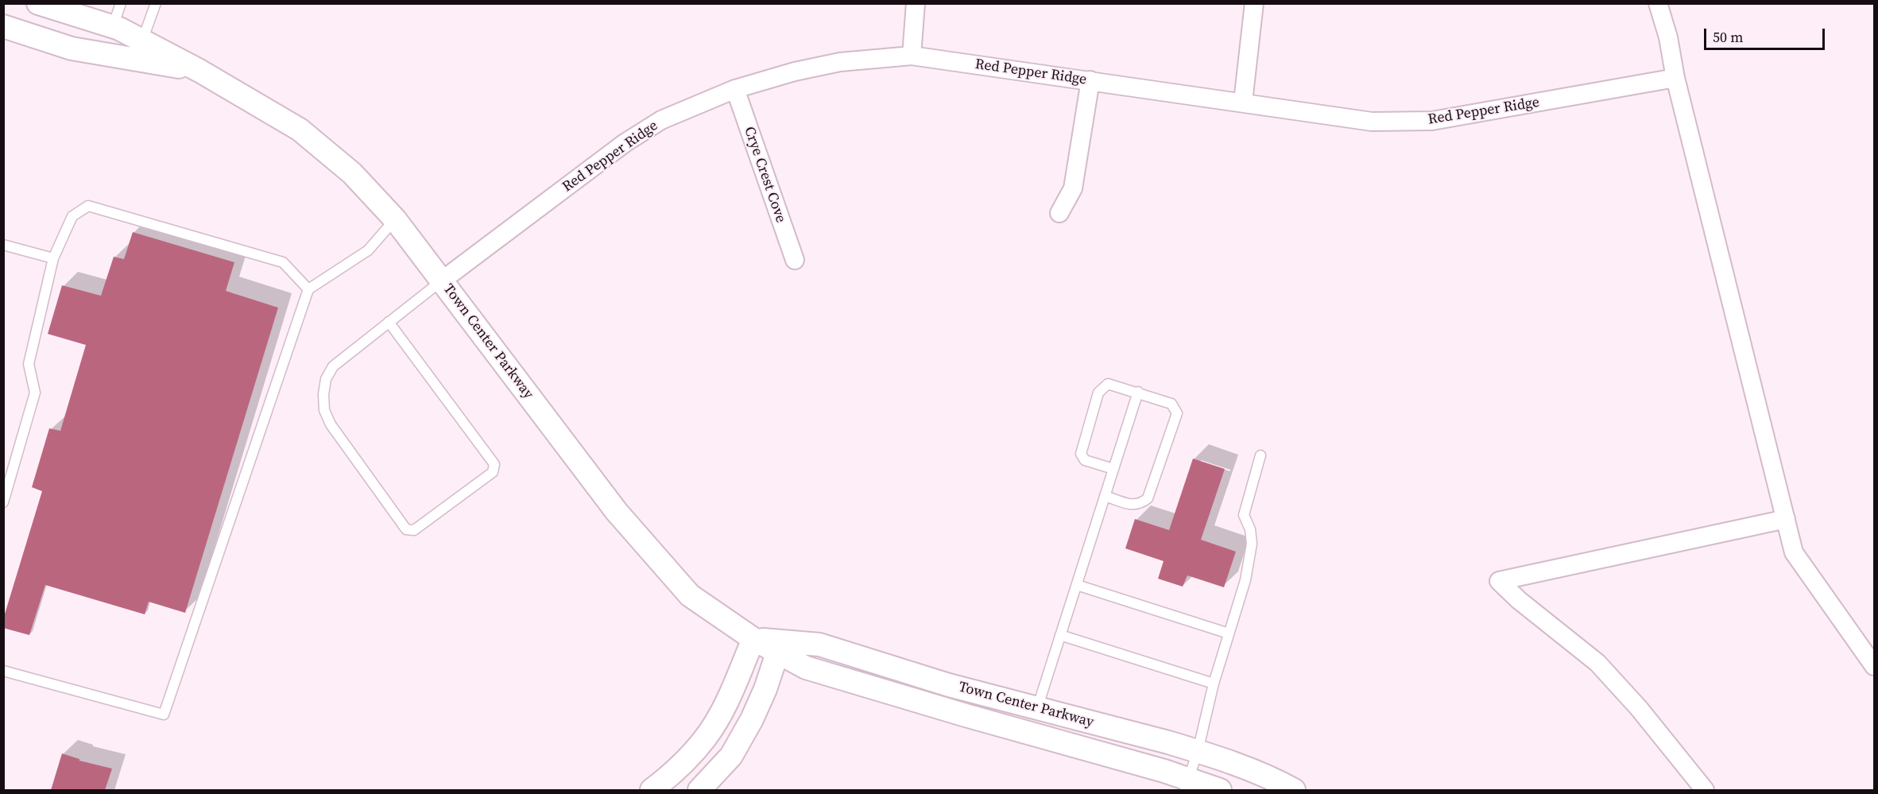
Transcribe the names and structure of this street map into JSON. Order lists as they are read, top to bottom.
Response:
{
  "streets": {
    "street": ["Red Pepper Ridge", "Crye Crest Cove", "Town Center Parkway"]
  },
  "crossings": [
    ["Red Pepper Ridge", "Crye Crest Cove"],
    ["Red Pepper Ridge", "Town Center Parkway"]
  ],
  "scale_bar": "50 m"
}
